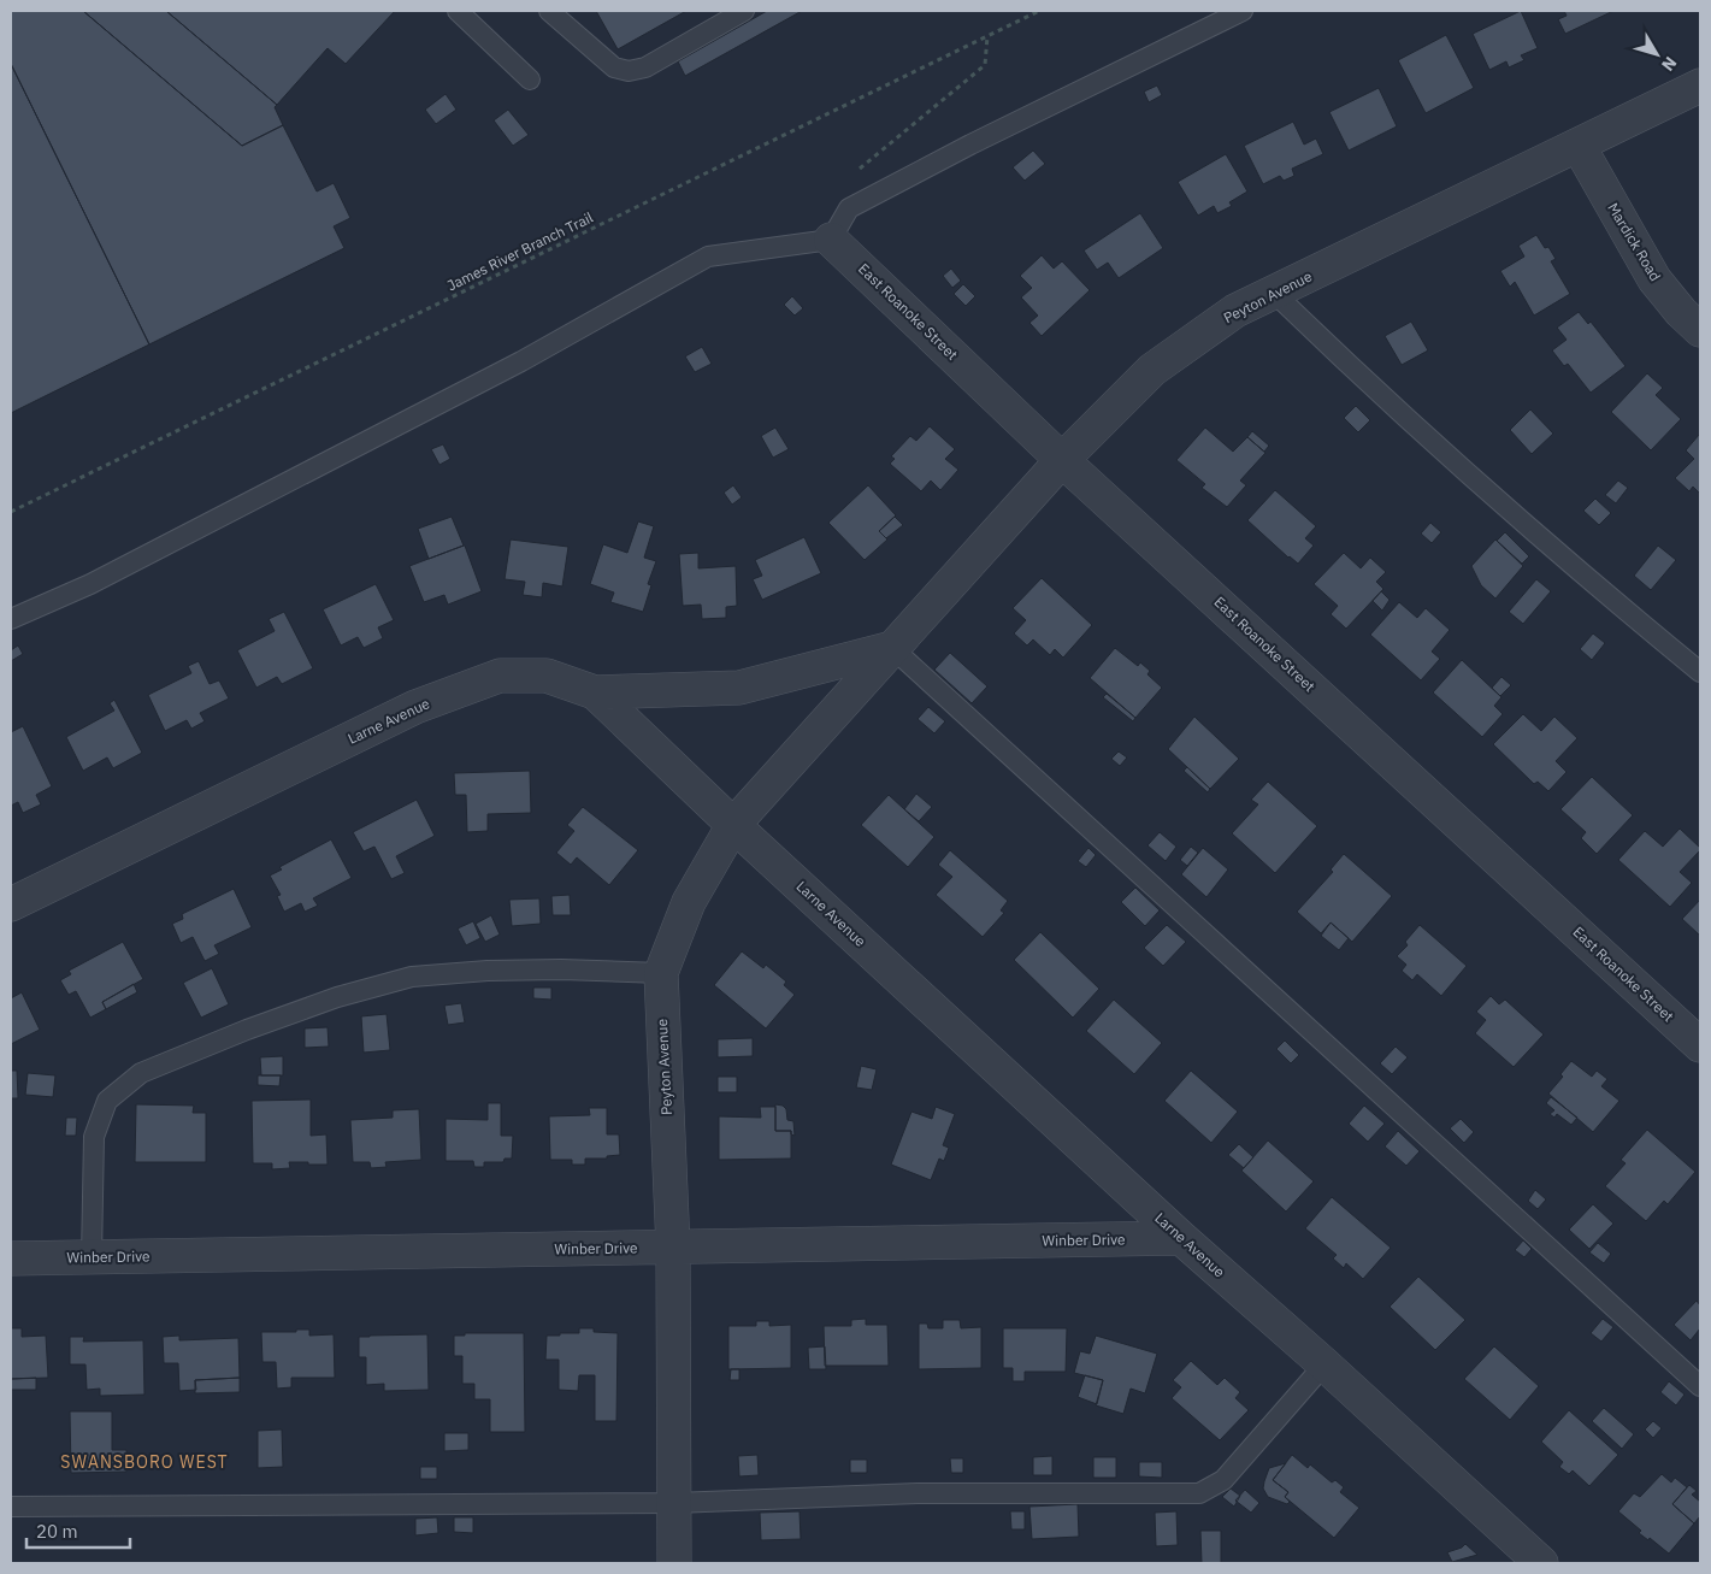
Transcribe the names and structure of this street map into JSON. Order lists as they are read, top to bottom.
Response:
{
  "streets": {
    "street": [
      "Mardick Road",
      "Peyton Avenue",
      "East Roanoke Street",
      "Larne Avenue",
      "Winber Drive"
    ],
    "path": ["James River Branch Trail"]
  },
  "crossings": [
    ["Mardick Road", "Peyton Avenue"],
    ["Peyton Avenue", "East Roanoke Street"],
    ["Peyton Avenue", "Larne Avenue"],
    ["Peyton Avenue", "Winber Drive"],
    ["Larne Avenue", "Winber Drive"]
  ],
  "districts": ["SWANSBORO WEST"],
  "scale_bar": "20 m",
  "north": "bottom right"
}
